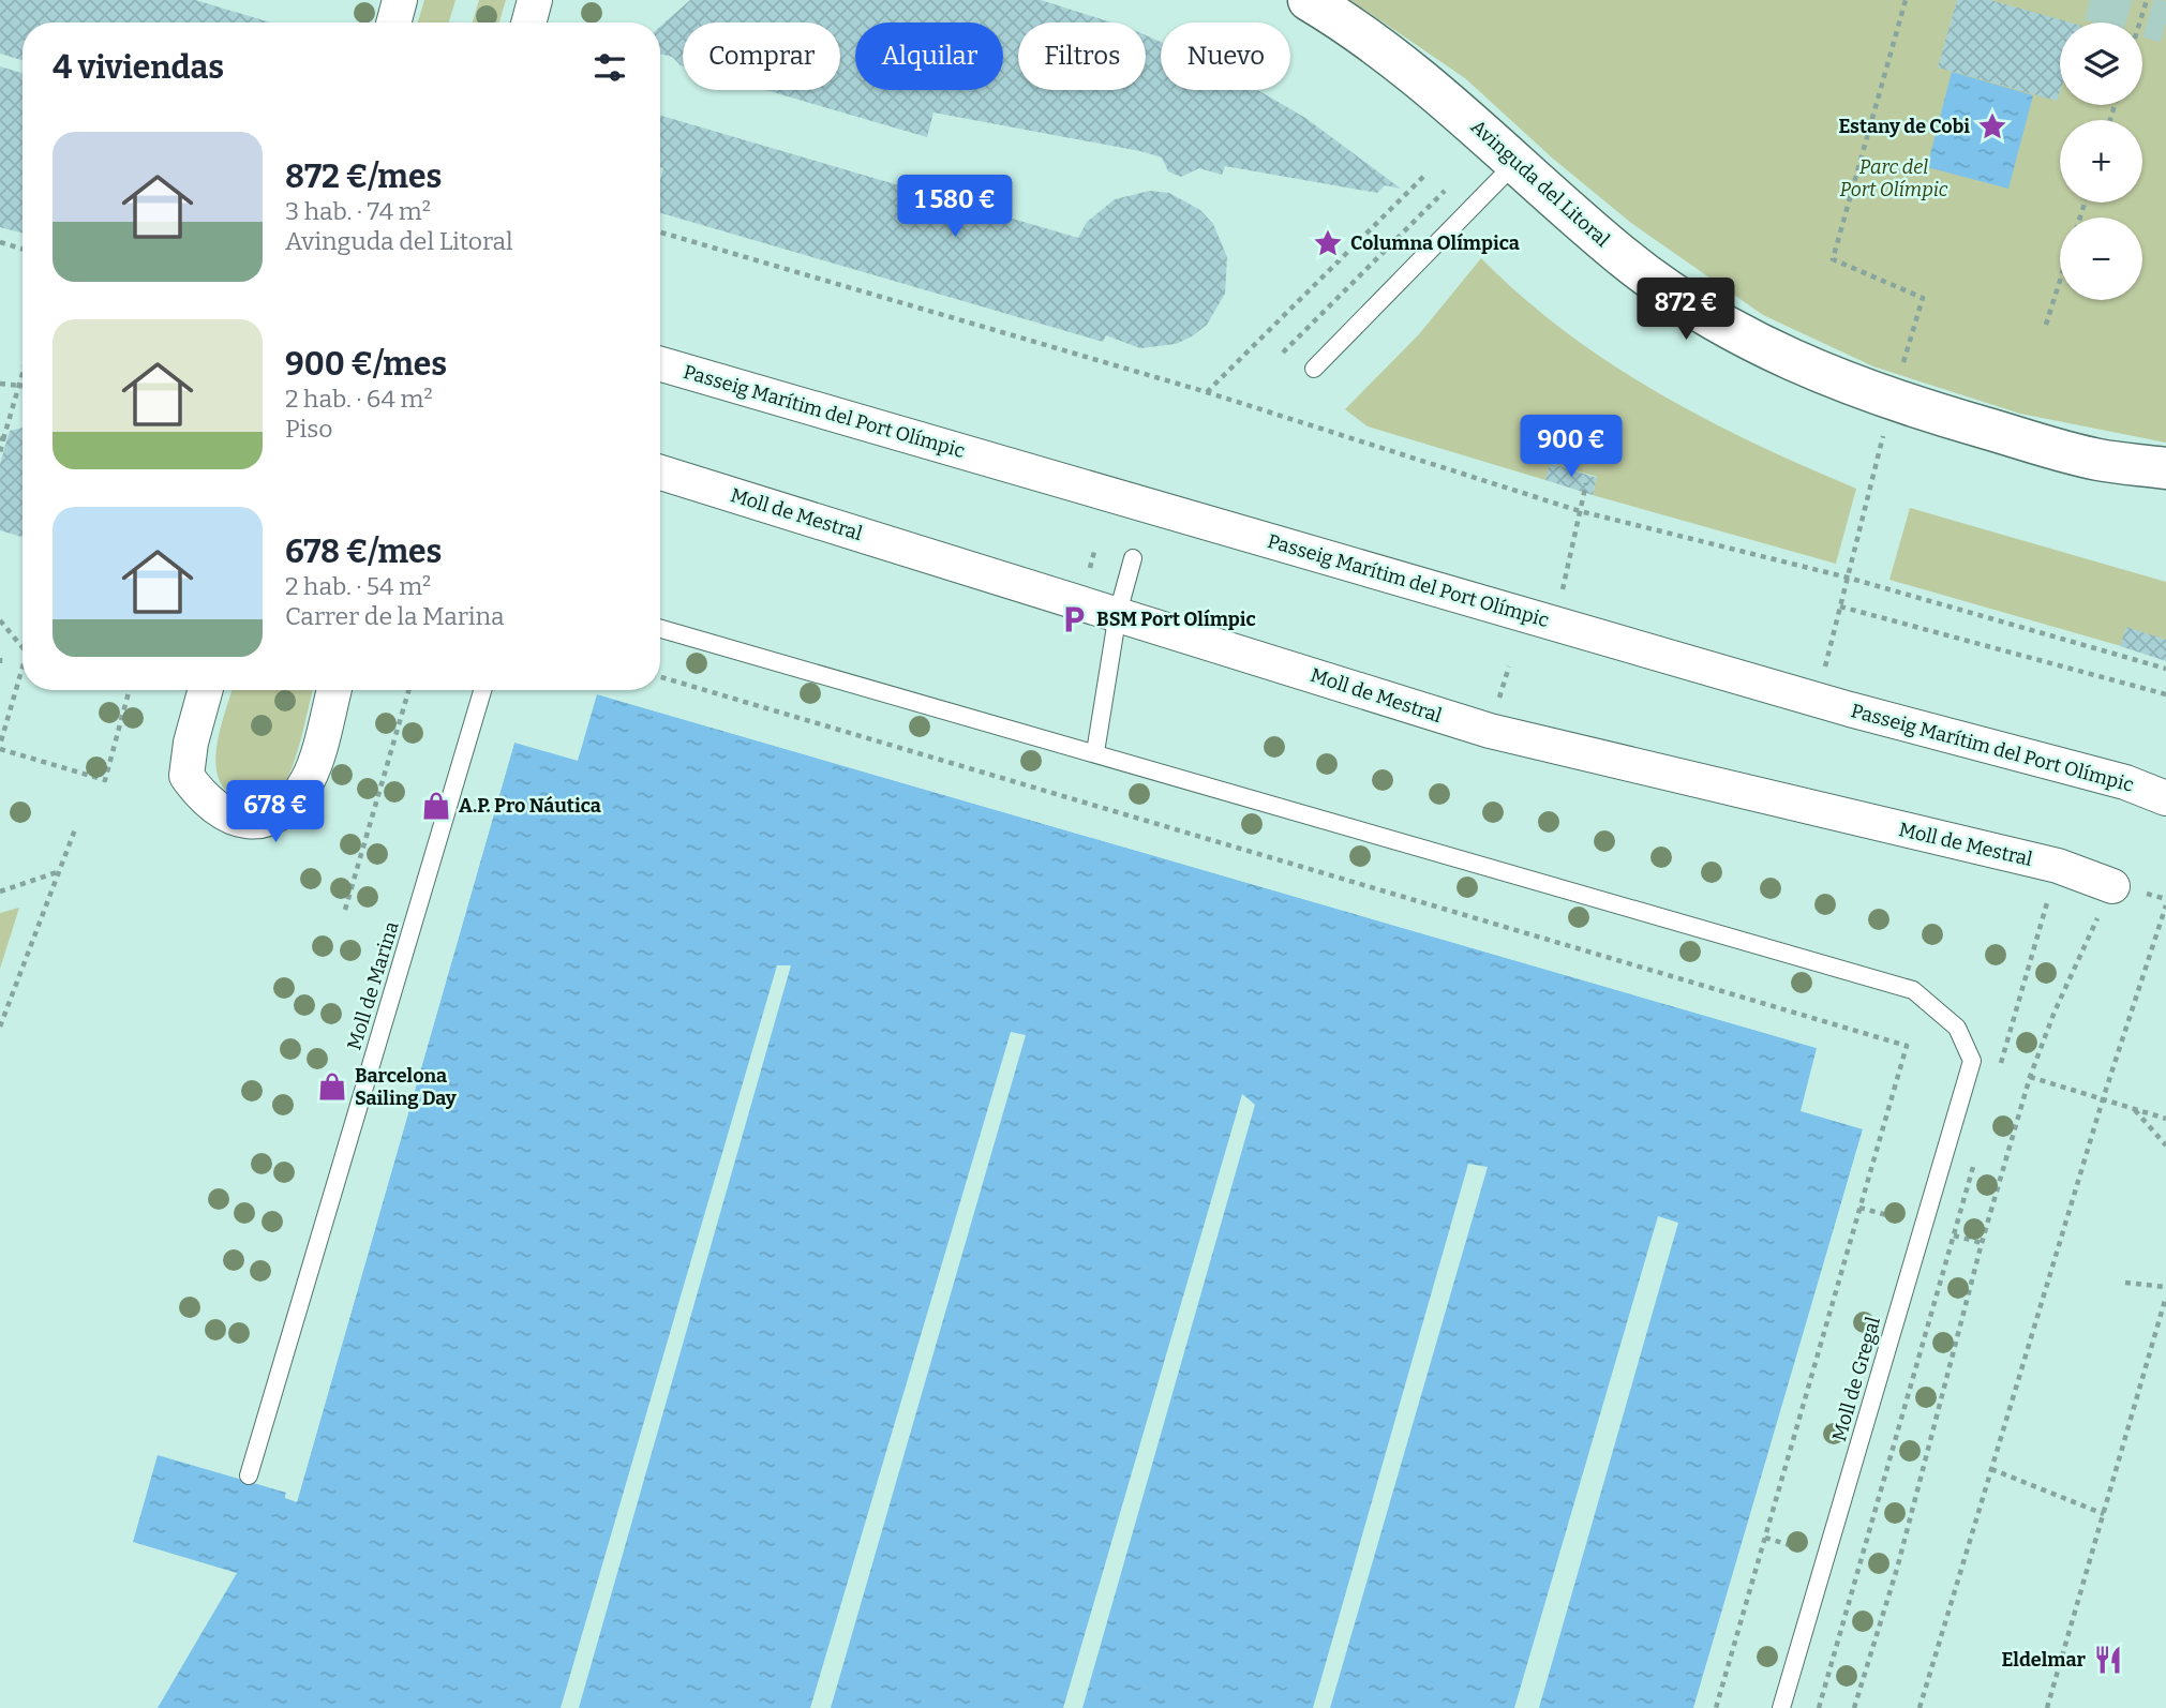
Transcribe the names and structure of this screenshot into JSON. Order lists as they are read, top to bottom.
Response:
{
  "streets": {
    "main road": ["Avinguda del Litoral"],
    "street": ["Passeig Marítim del Port Olímpic", "Moll de Mestral"],
    "lane": ["Moll de Marina", "Moll de Gregal"]
  },
  "parks": ["Parc del Port Olímpic"],
  "places": {
    "place": ["Estany de Cobi", "Columna Olímpica"],
    "parking": ["BSM Port Olímpic"],
    "shop": ["A.P. Pro Náutica", "Barcelona Sailing Day"],
    "restaurant": ["Eldelmar"]
  },
  "page": {
    "map_buttons": ["+", "−"],
    "chip": [
      "Comprar",
      "Alquilar",
      "Filtros",
      "Nuevo"
    ],
    "heading": "4 viviendas",
    "list": [
      {
        "name": "872 €/mes",
        "note": "3 hab. · 74 m² · Avinguda del Litoral"
      },
      {
        "name": "900 €/mes",
        "note": "2 hab. · 64 m² · Piso"
      },
      {
        "name": "678 €/mes",
        "note": "2 hab. · 54 m² · Carrer de la Marina"
      }
    ],
    "price": [
      "1 580 €",
      "872 €",
      "900 €",
      "678 €"
    ]
  }
}
